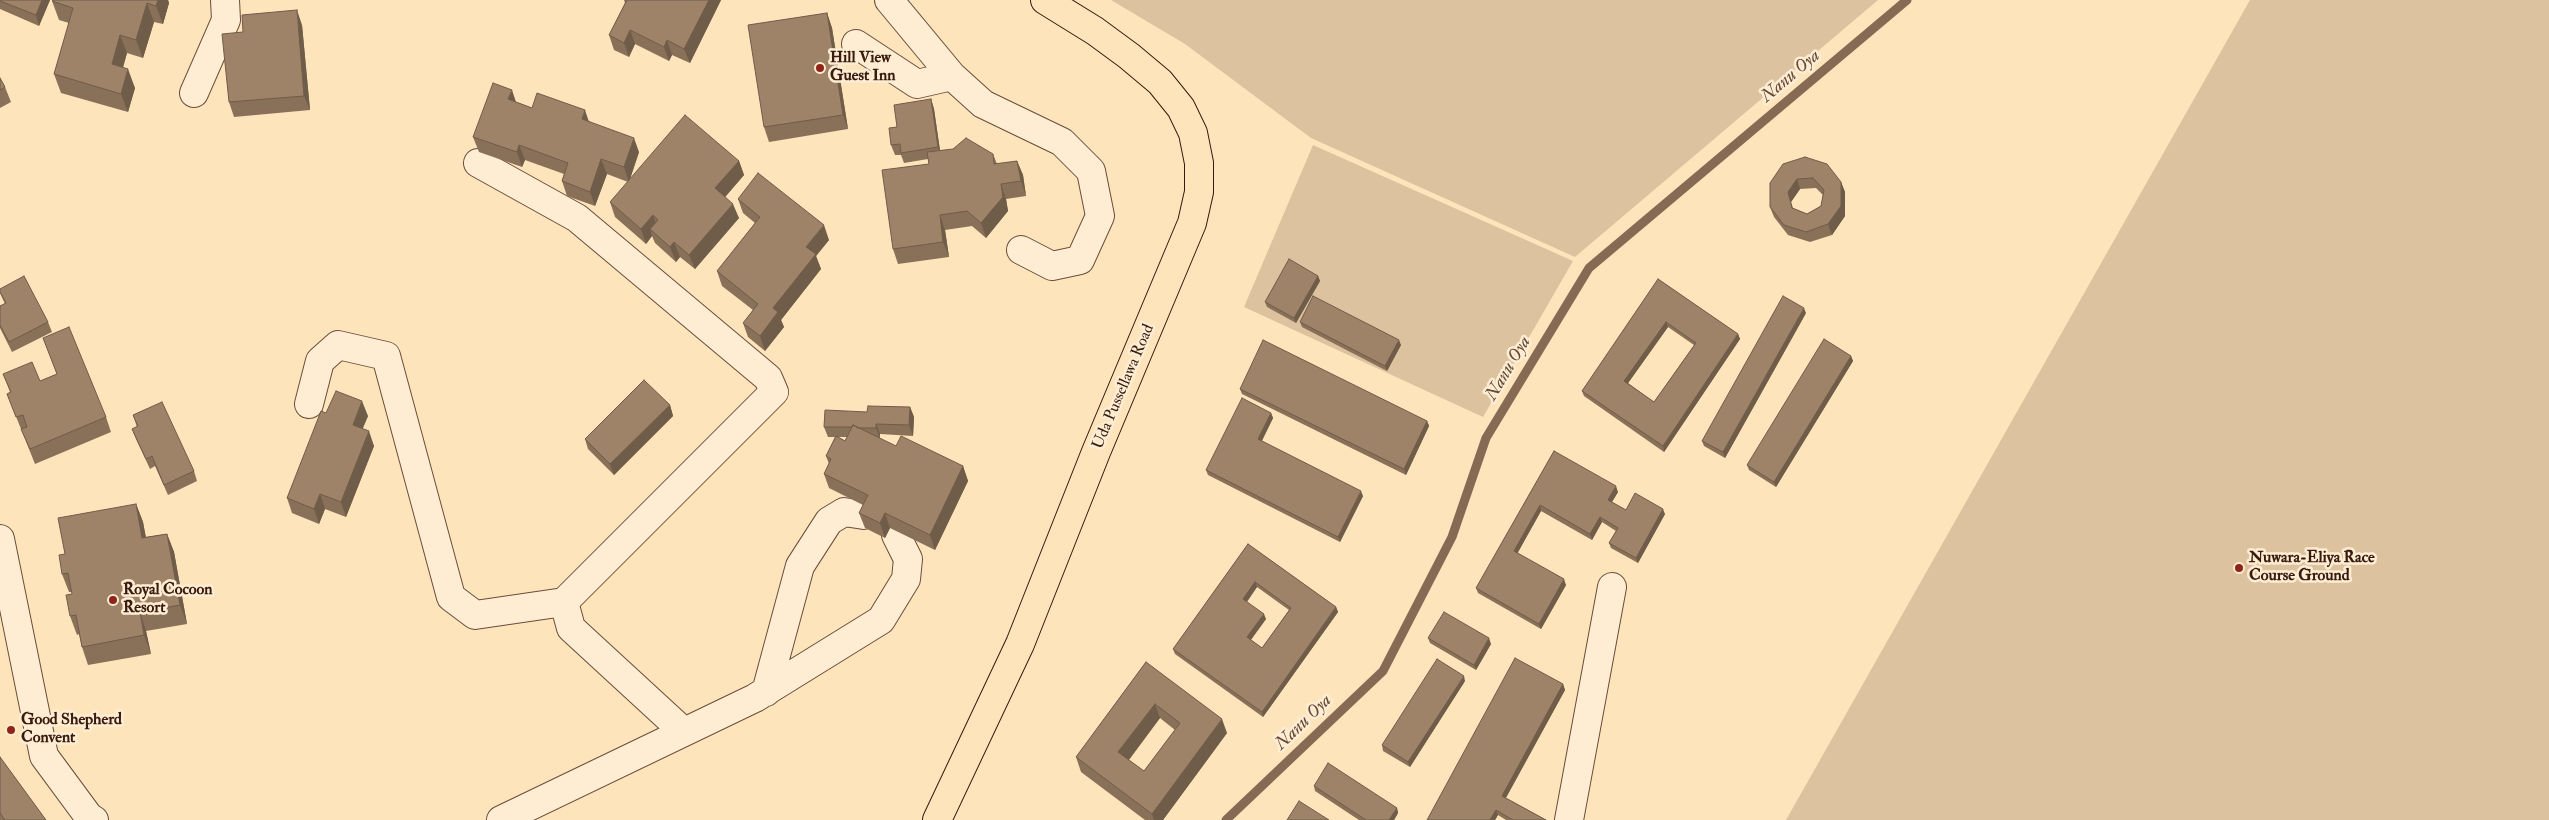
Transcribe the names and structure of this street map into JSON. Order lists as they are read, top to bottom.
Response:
{
  "streets": {
    "main road": ["Uda Pussellawa Road"]
  },
  "water": ["Nanu Oya"],
  "places": [
    "Hill View Guest Inn",
    "Nuwara-Eliya Race Course Ground",
    "Royal Cocoon Resort",
    "Good Shepherd Convent"
  ]
}
